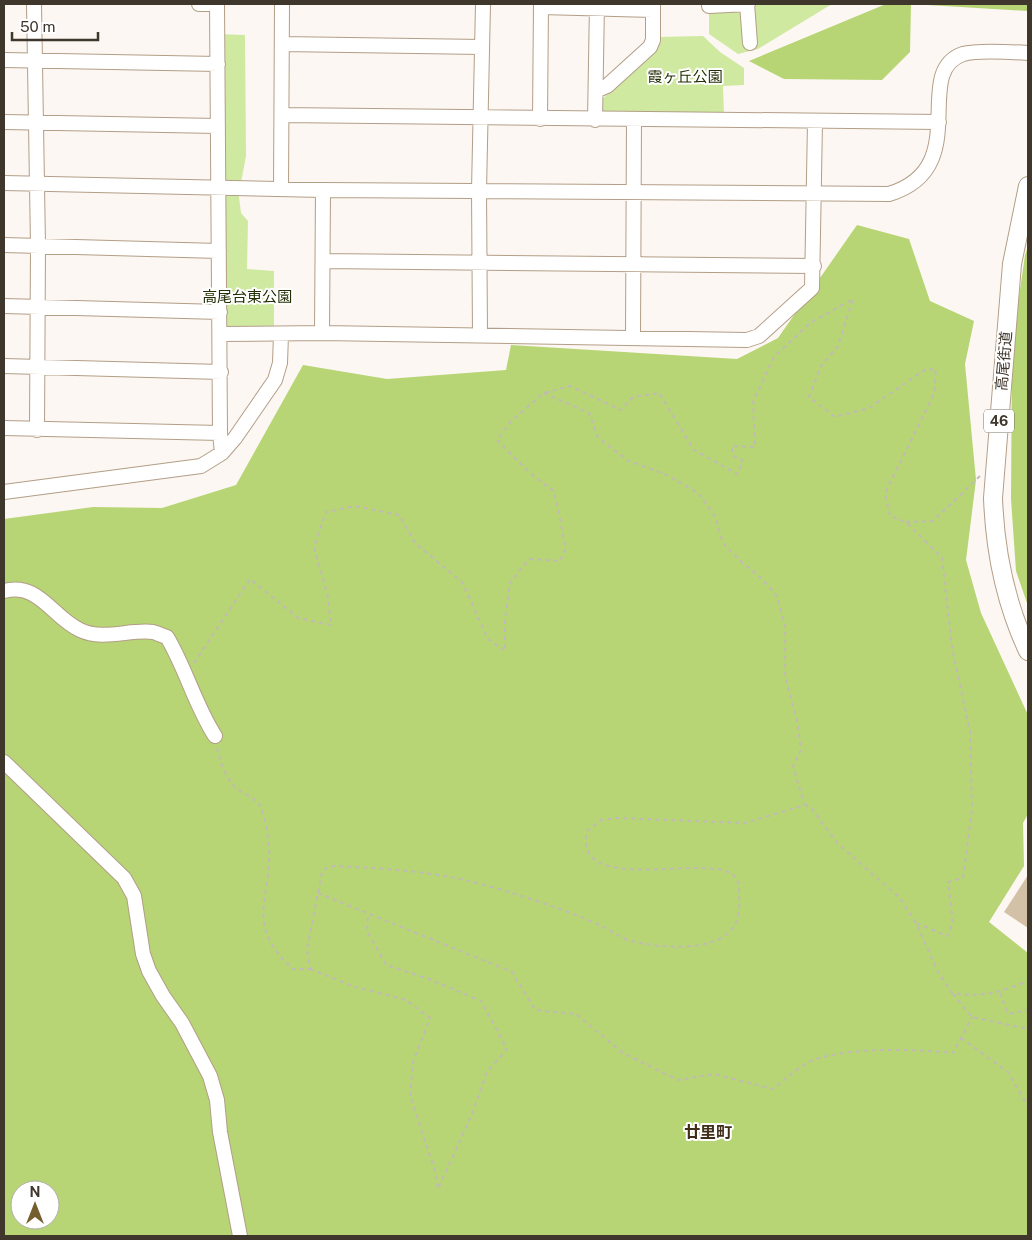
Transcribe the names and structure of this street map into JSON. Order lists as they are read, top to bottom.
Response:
{
  "streets": {
    "main road": ["高尾街道", "46"]
  },
  "districts": ["廿里町"],
  "parks": ["霞ヶ丘公園", "高尾台東公園"],
  "scale_bar": "50 m",
  "north": "top"
}
